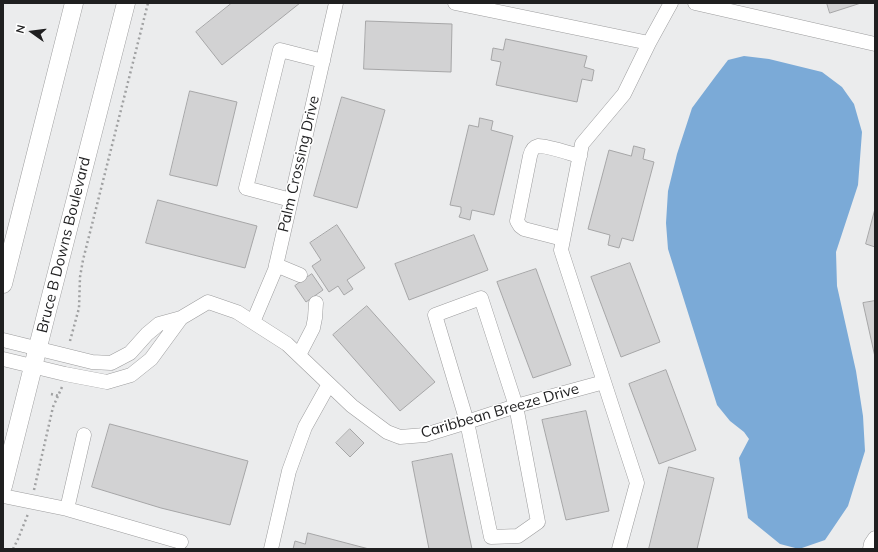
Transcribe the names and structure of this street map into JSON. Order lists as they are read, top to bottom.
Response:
{
  "streets": {
    "main road": ["Bruce B Downs Boulevard"],
    "street": ["Palm Crossing Drive", "Caribbean Breeze Drive"]
  },
  "crossings": [
    ["Palm Crossing Drive", "Caribbean Breeze Drive"],
    ["Bruce B Downs Boulevard", "Caribbean Breeze Drive"]
  ],
  "north": "left"
}
